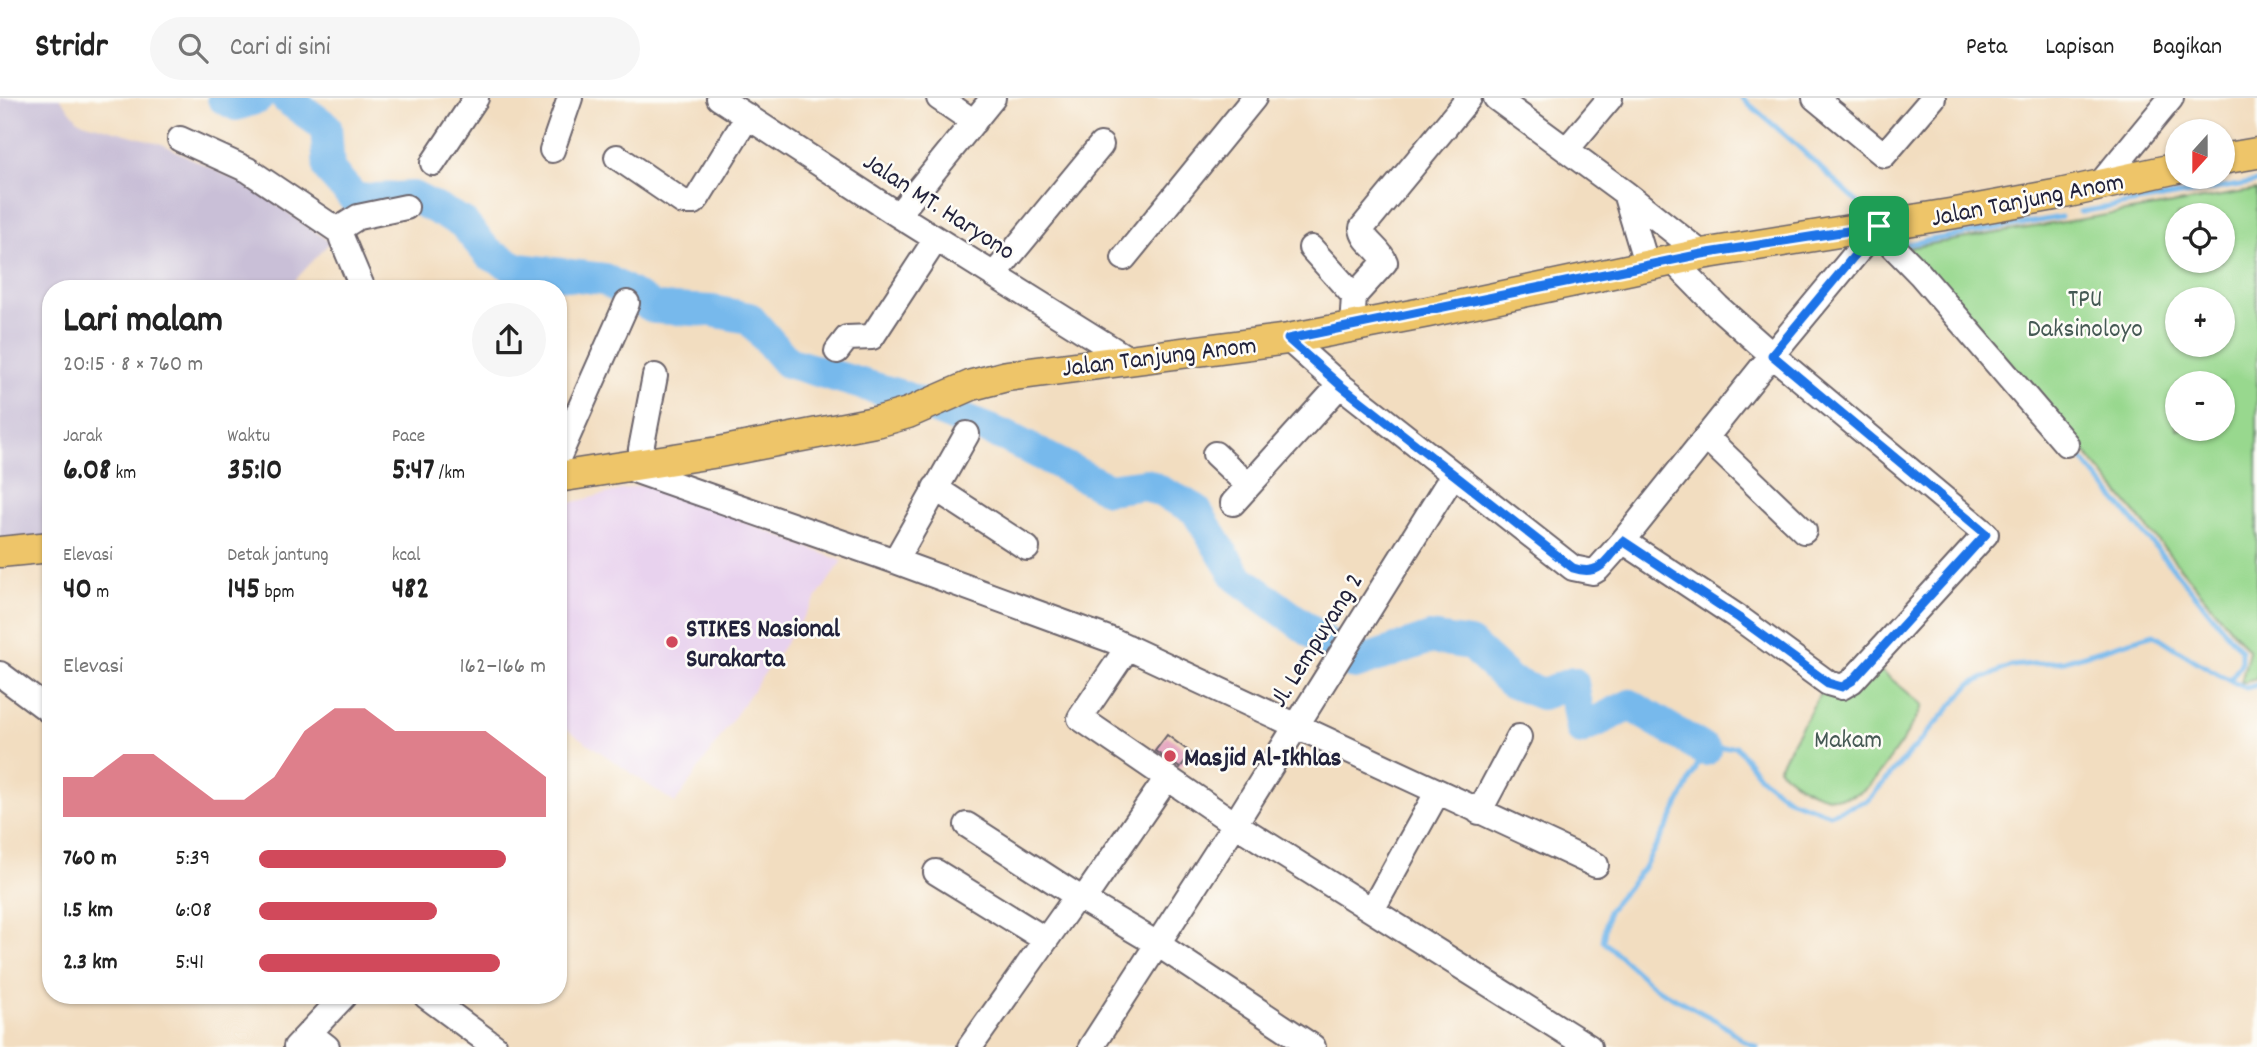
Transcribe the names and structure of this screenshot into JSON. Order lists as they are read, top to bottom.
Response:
{
  "streets": {
    "main road": ["Jalan Tanjung Anom"],
    "street": ["Jalan MT. Haryono", "Jl. Lempuyang 2"]
  },
  "crossings": [
    ["Jalan Tanjung Anom", "Jalan MT. Haryono"]
  ],
  "parks": ["TPU Daksinoloyo", "Makam"],
  "places": ["STIKES Nasional Surakarta", "Masjid Al-Ikhlas"],
  "north": "bottom",
  "page": {
    "header": "Stridr",
    "search": "Cari di sini",
    "nav": ["Peta", "Lapisan", "Bagikan"],
    "map_buttons": ["+", "−"],
    "heading": ["Lari malam", "20:15 · 8 × 760 m"],
    "stats": [
      ["Jarak", "6.08 km"],
      ["Waktu", "35:10"],
      ["Pace", "5:47 /km"],
      ["Elevasi", "40 m"],
      ["Detak jantung", "145 bpm"],
      ["kcal", "482"]
    ],
    "chart": ["Elevasi", "162–166 m"],
    "list": [
      {
        "name": "760 m",
        "note": "5:39"
      },
      {
        "name": "1.5 km",
        "note": "6:08"
      },
      {
        "name": "2.3 km",
        "note": "5:41"
      }
    ]
  }
}
